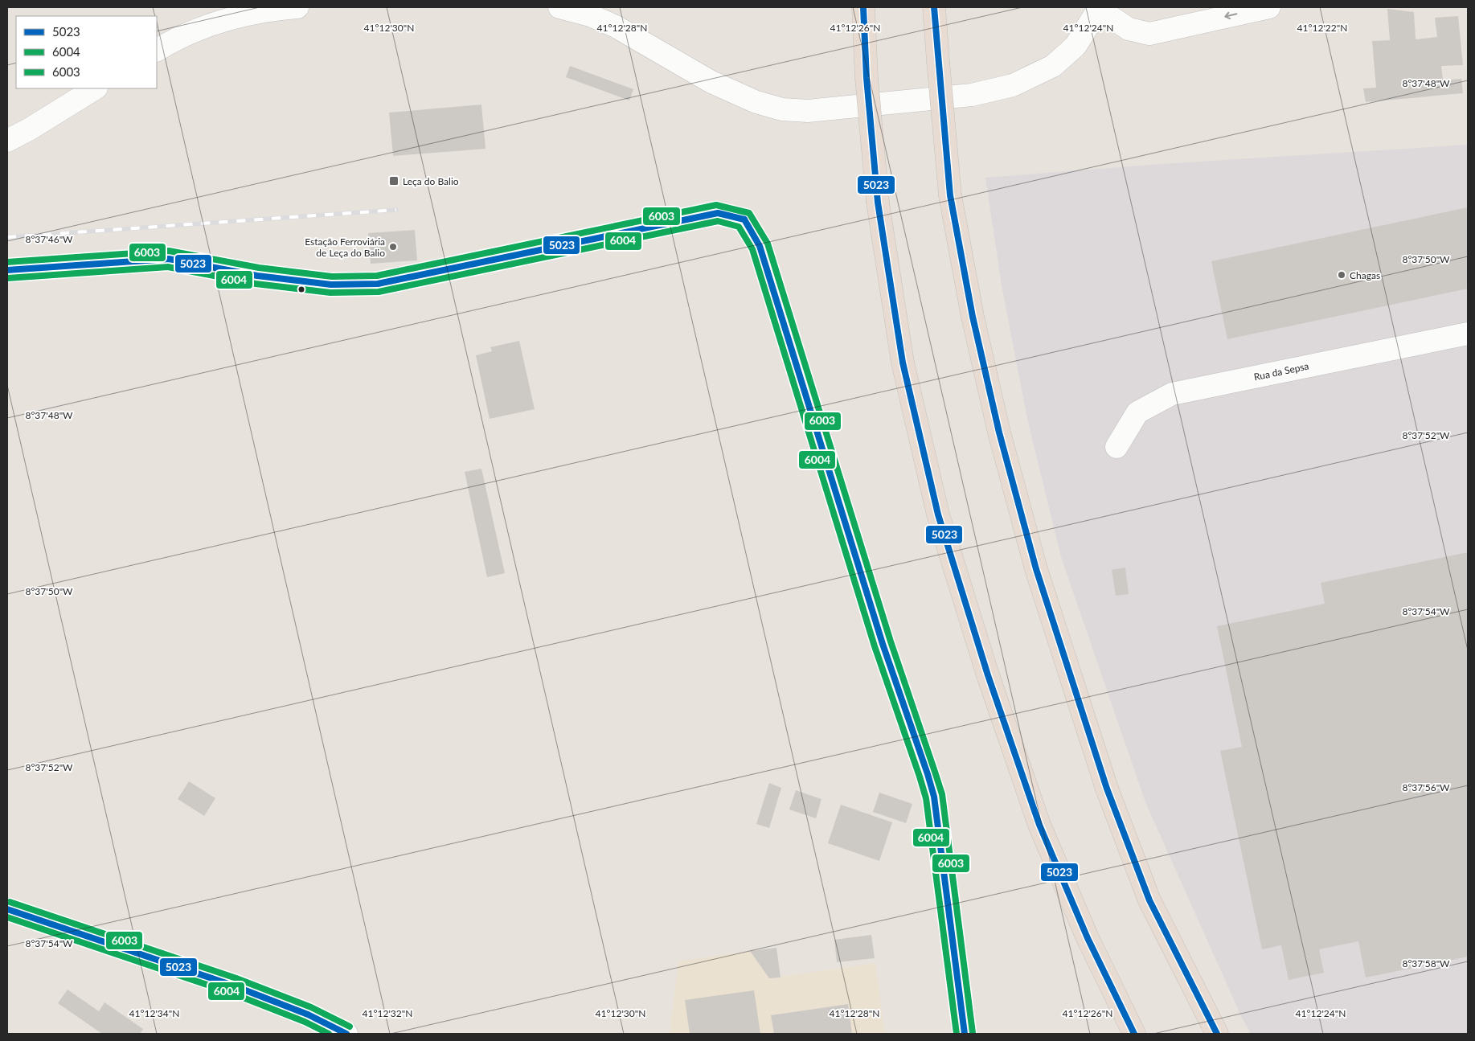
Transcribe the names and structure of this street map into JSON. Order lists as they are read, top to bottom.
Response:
{
  "streets": {
    "street": ["Rua da Sepsa"]
  },
  "places": {
    "transit": ["Leça do Balio"],
    "other": ["Estação Ferroviária de Leça do Balio", "Chagas"]
  },
  "lines": ["transit line 5023", "transit line 6003", "transit line 6004"],
  "legend": ["5023", "6004", "6003"],
  "coordinates": [
    "41°12'30\"N",
    "41°12'28\"N",
    "41°12'26\"N",
    "41°12'24\"N",
    "41°12'22\"N",
    "8°37'48\"W",
    "8°37'46\"W",
    "8°37'50\"W",
    "8°37'52\"W",
    "8°37'54\"W",
    "8°37'56\"W",
    "8°37'58\"W",
    "41°12'34\"N",
    "41°12'32\"N"
  ]
}
